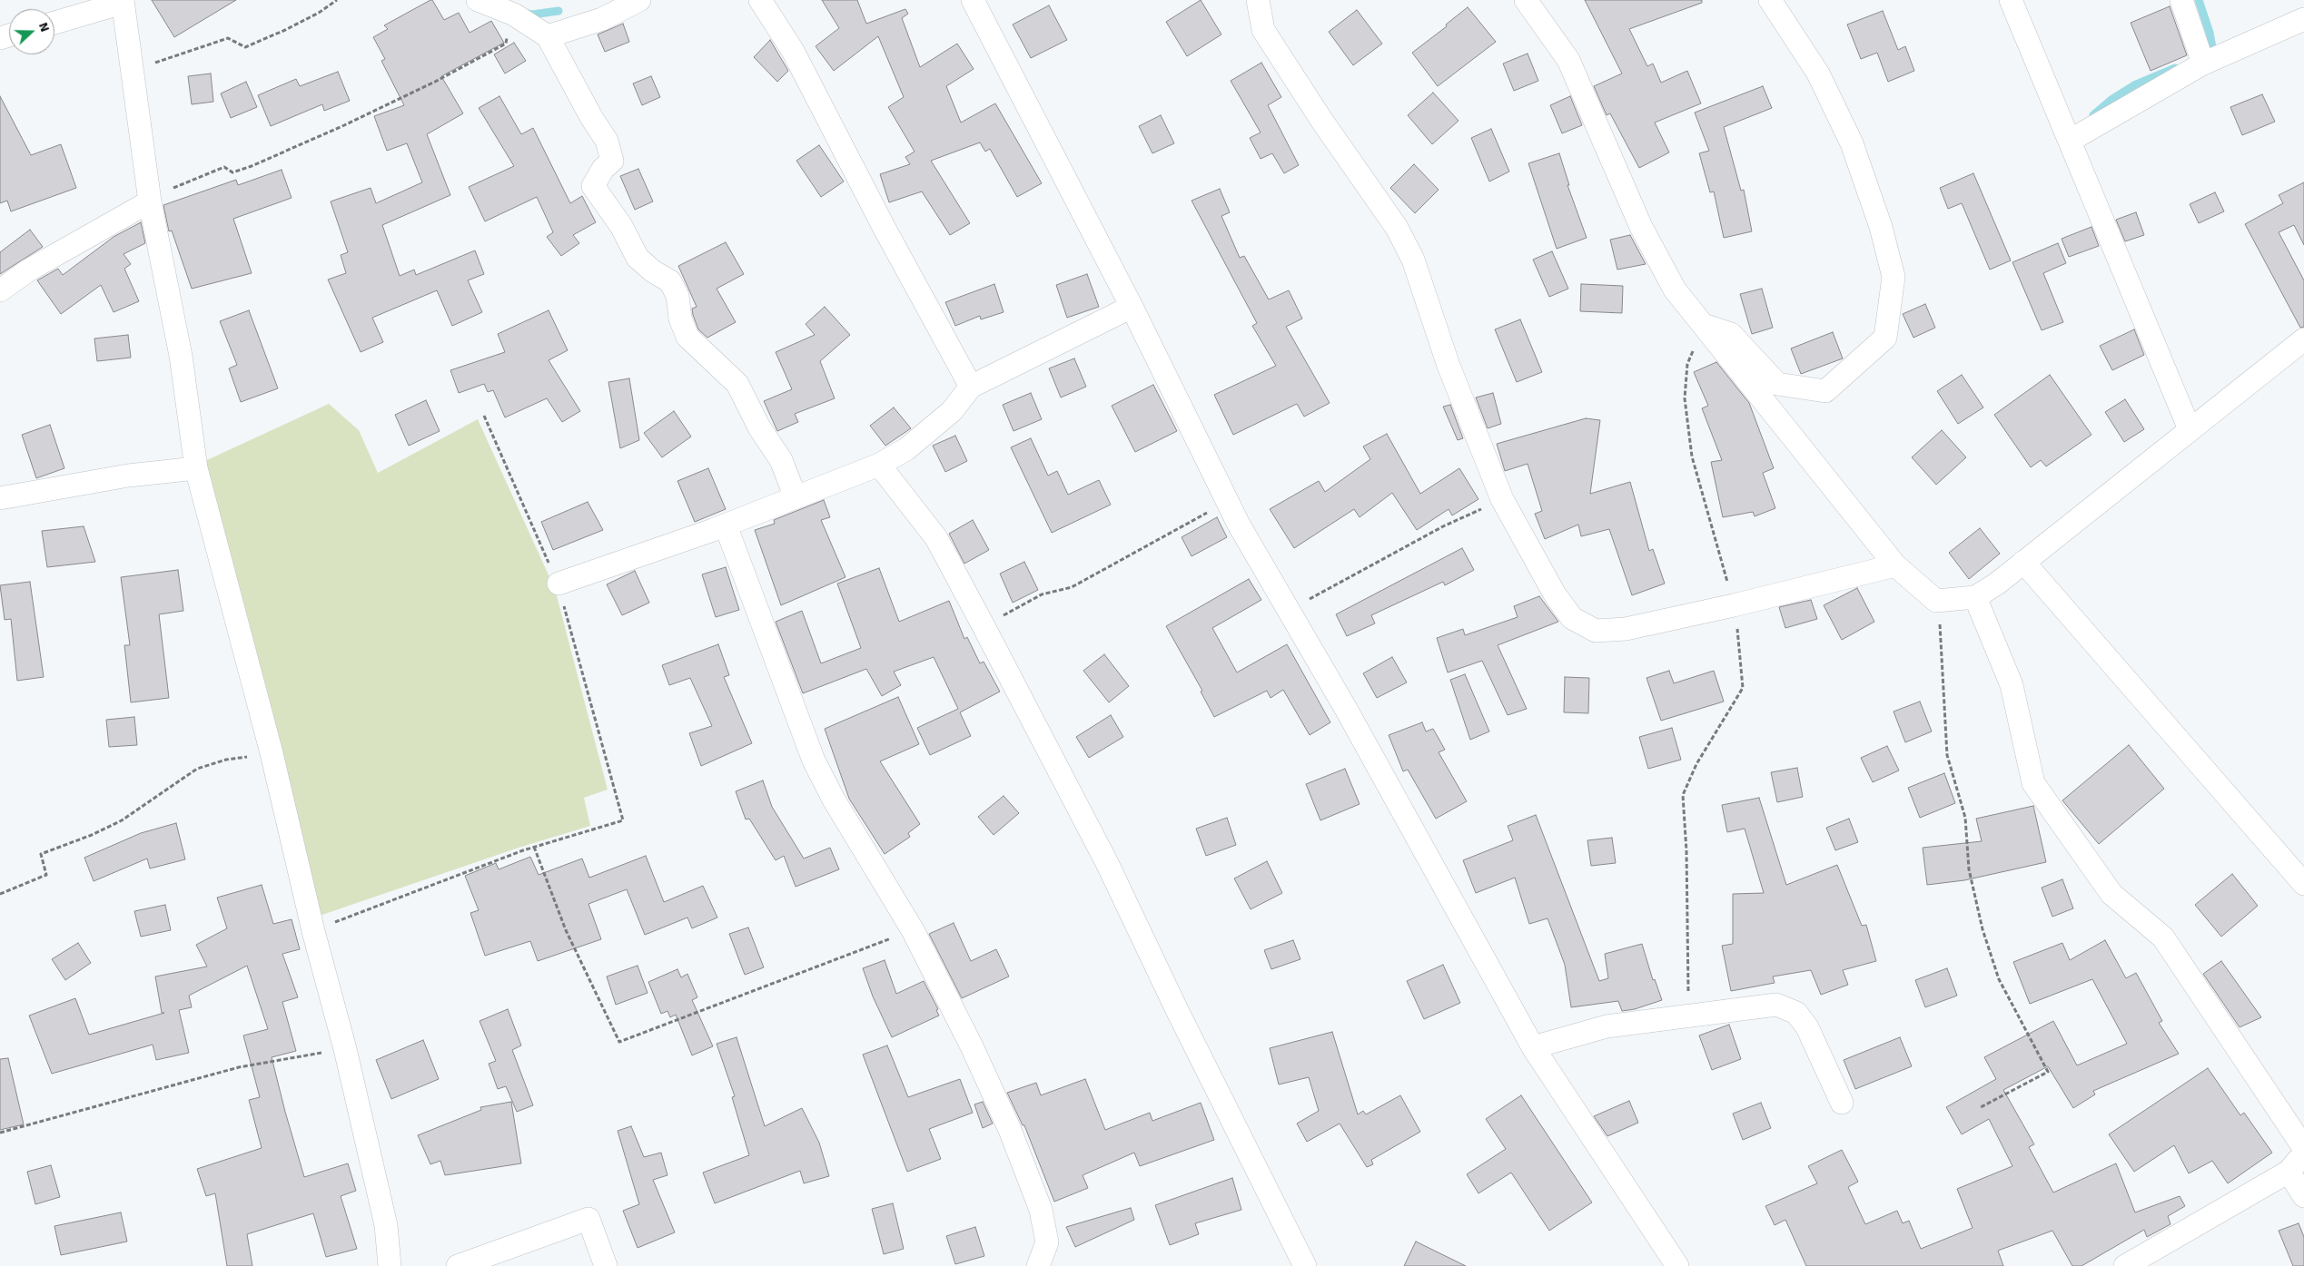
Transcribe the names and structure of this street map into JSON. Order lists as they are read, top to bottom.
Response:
{
  "north": "right"
}
